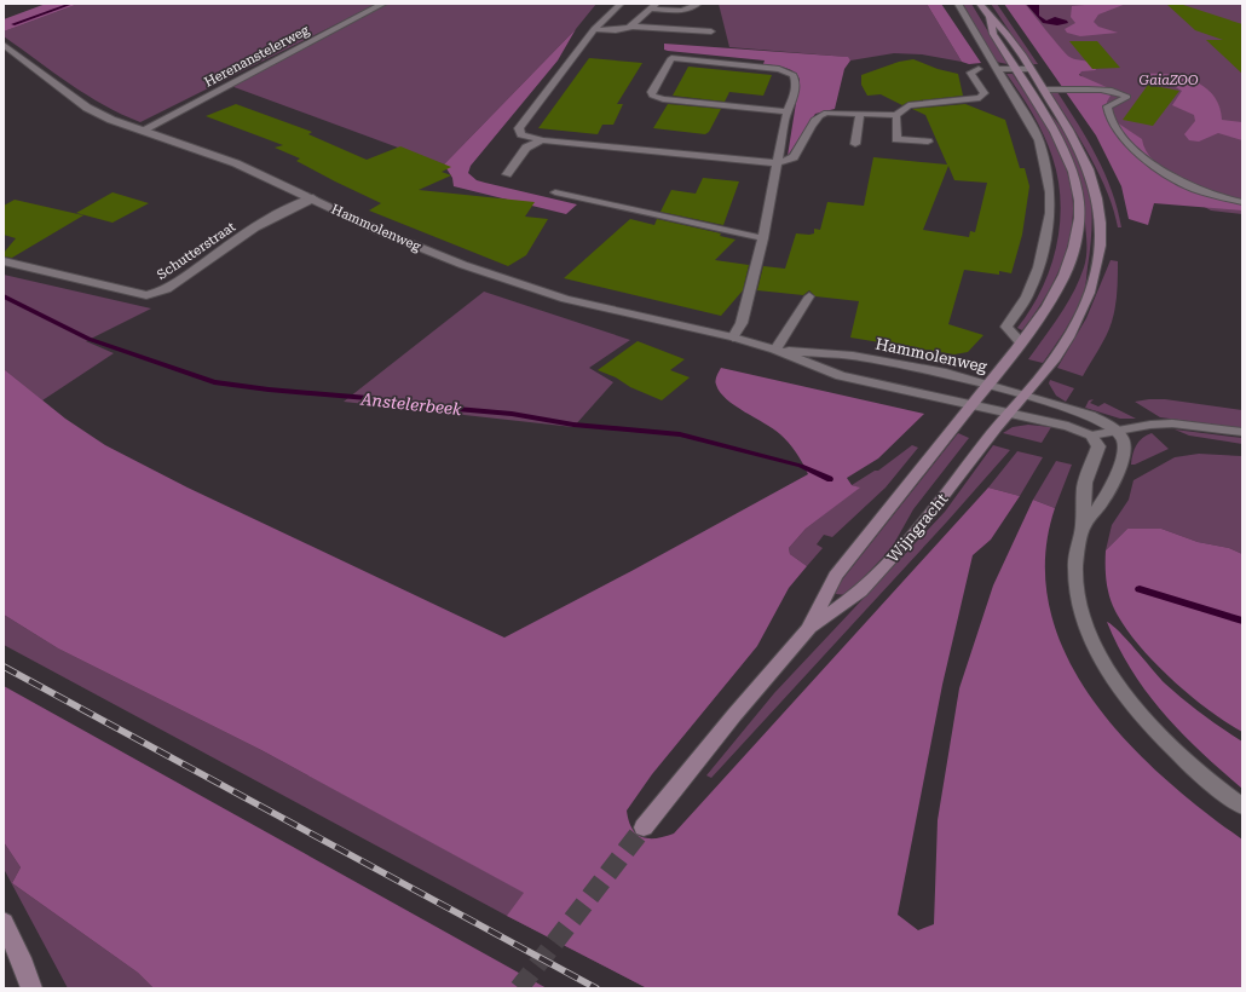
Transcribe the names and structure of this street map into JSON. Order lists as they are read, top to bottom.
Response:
{
  "streets": {
    "main road": ["Wijngracht"],
    "street": ["Herenanstelerweg", "Hammolenweg", "Schutterstraat"]
  },
  "crossings": [
    ["Herenanstelerweg", "Hammolenweg"],
    ["Hammolenweg", "Schutterstraat"],
    ["Hammolenweg", "Wijngracht"]
  ],
  "water": ["Anstelerbeek"],
  "parks": ["GaiaZOO"]
}
